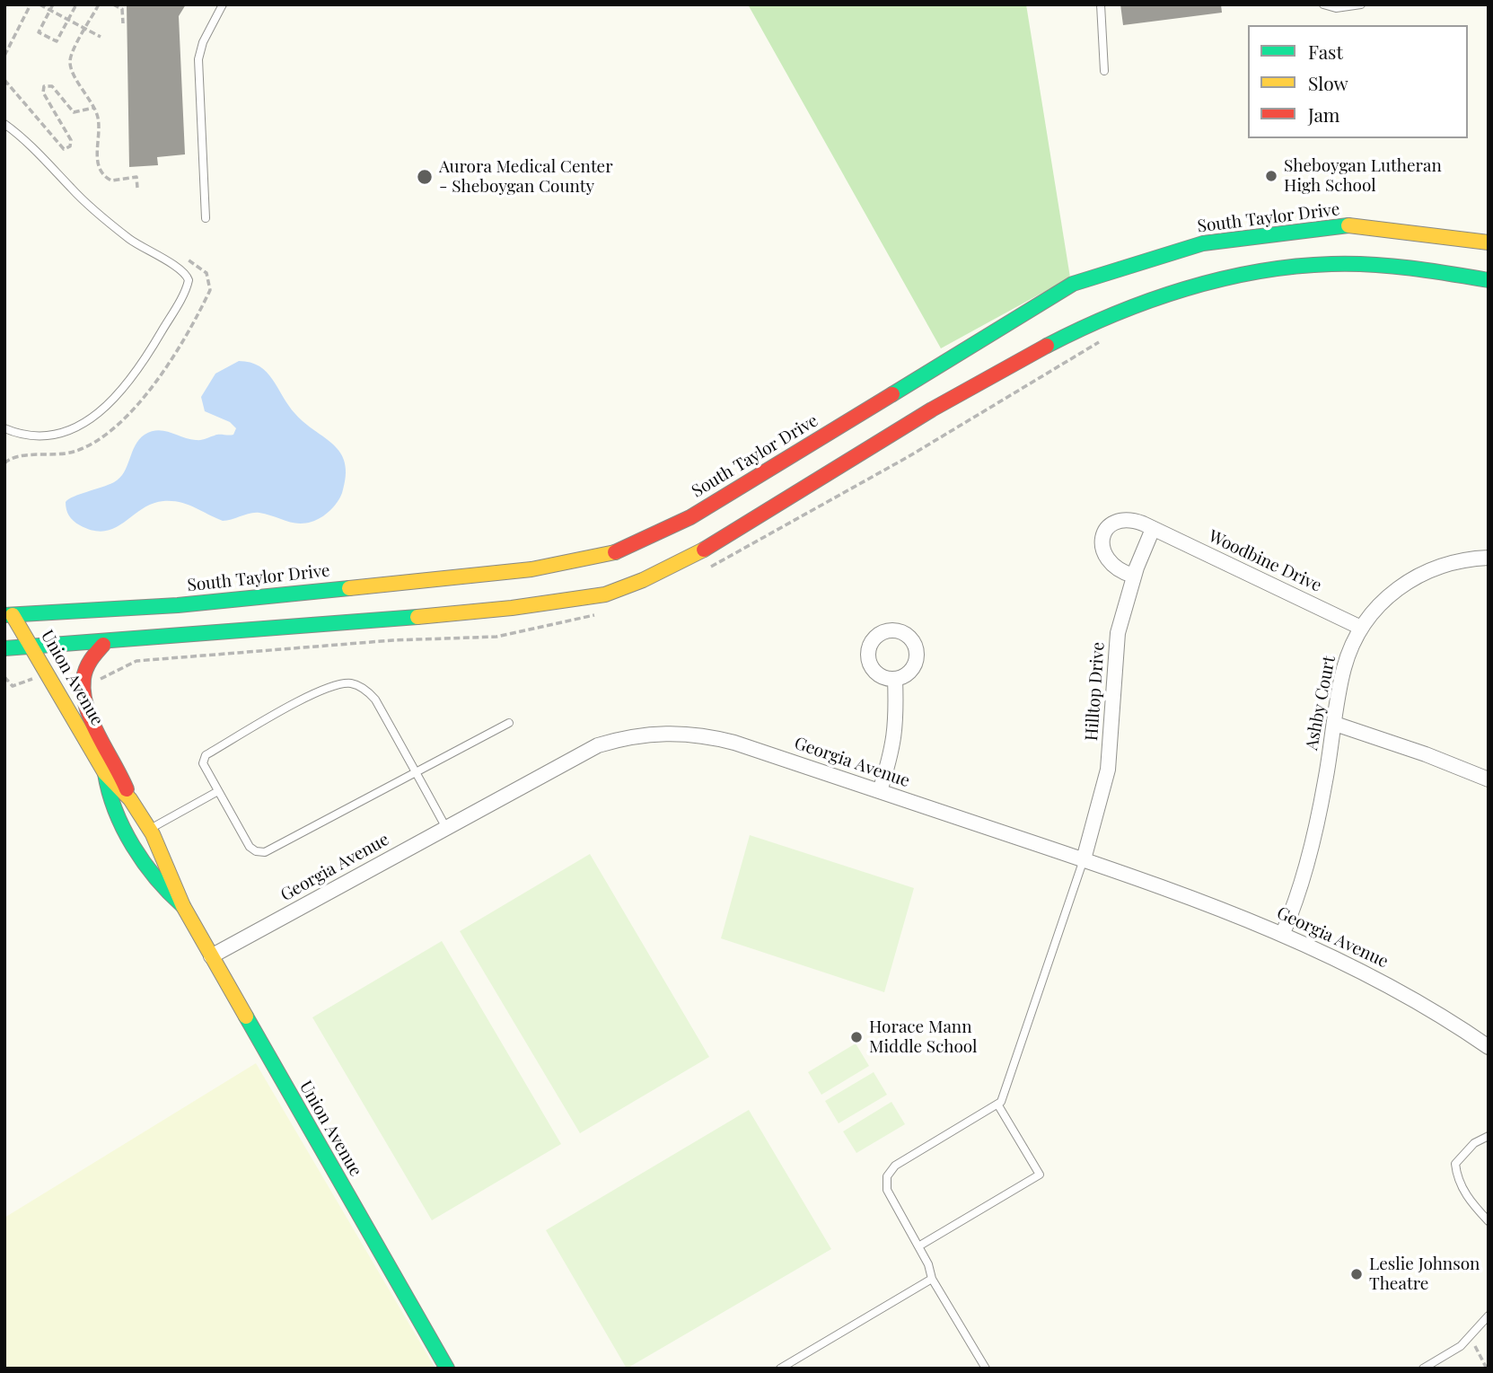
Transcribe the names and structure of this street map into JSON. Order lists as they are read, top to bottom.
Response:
{
  "streets": {
    "main road": ["South Taylor Drive", "Union Avenue"],
    "street": [
      "Woodbine Drive",
      "Hilltop Drive",
      "Ashby Court",
      "Georgia Avenue"
    ]
  },
  "crossings": [
    ["South Taylor Drive", "Union Avenue"],
    ["Woodbine Drive", "Hilltop Drive"],
    ["Woodbine Drive", "Ashby Court"],
    ["Union Avenue", "Georgia Avenue"],
    ["Hilltop Drive", "Georgia Avenue"],
    ["Ashby Court", "Georgia Avenue"]
  ],
  "places": [
    "Sheboygan Lutheran High School",
    "Aurora Medical Center - Sheboygan County",
    "Horace Mann Middle School",
    "Leslie Johnson Theatre"
  ],
  "legend": ["Fast", "Slow", "Jam"]
}
